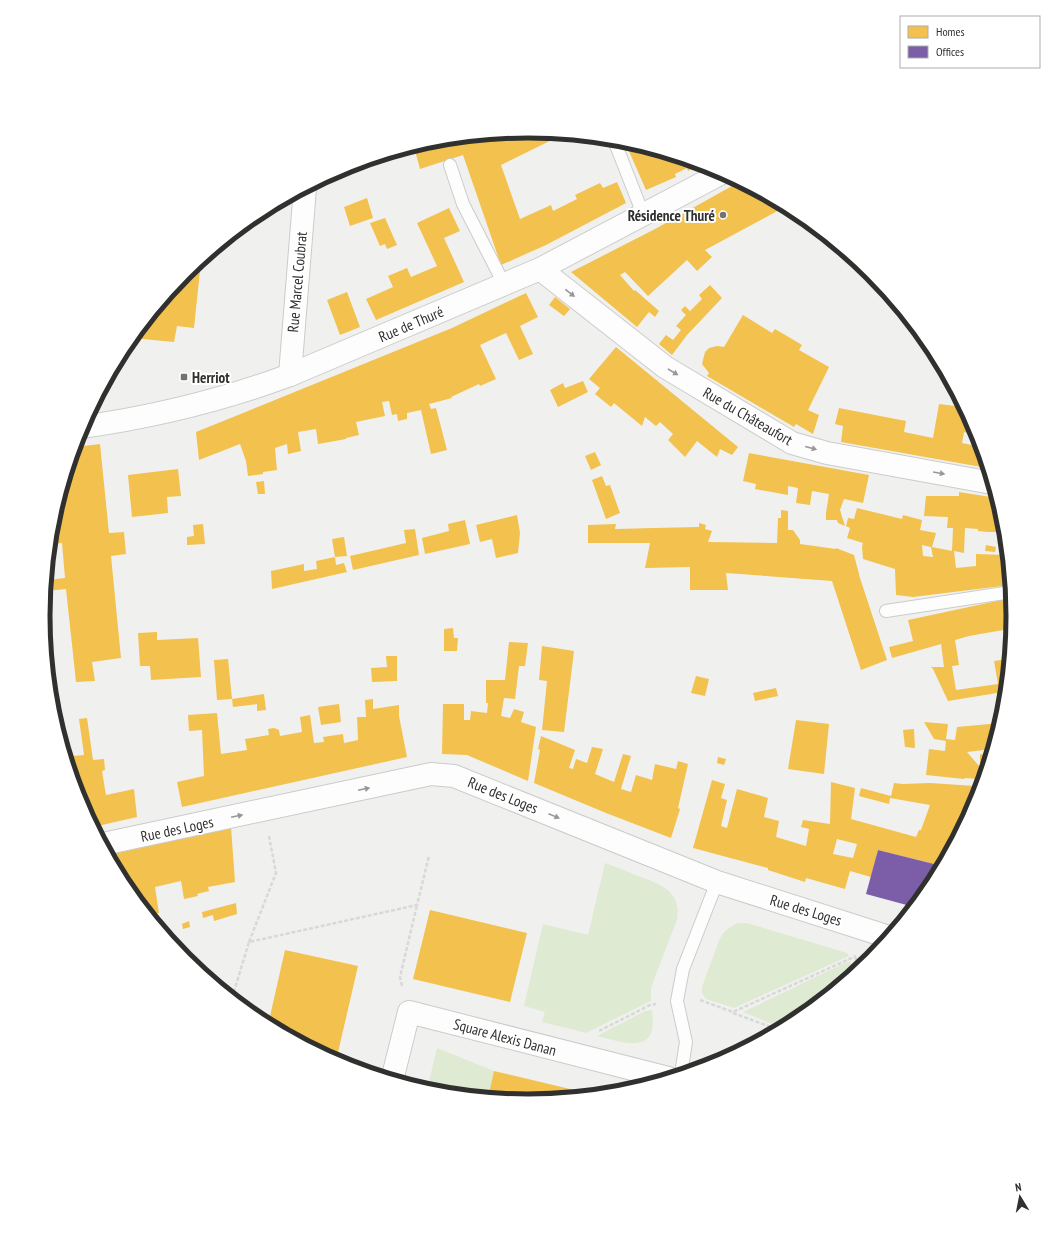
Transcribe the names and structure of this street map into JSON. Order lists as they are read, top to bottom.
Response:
{
  "streets": {
    "street": [
      "Rue Marcel Coubrat",
      "Rue de Thuré",
      "Rue du Châteaufort",
      "Rue des Loges",
      "Square Alexis Danan"
    ]
  },
  "crossings": [
    ["Rue Marcel Coubrat", "Rue de Thuré"],
    ["Rue de Thuré", "Rue du Châteaufort"]
  ],
  "one_way": ["Rue du Châteaufort", "Rue des Loges"],
  "places": {
    "other": ["Résidence Thuré"],
    "transit": ["Herriot"]
  },
  "legend": ["Homes", "Offices"],
  "north": "top"
}
